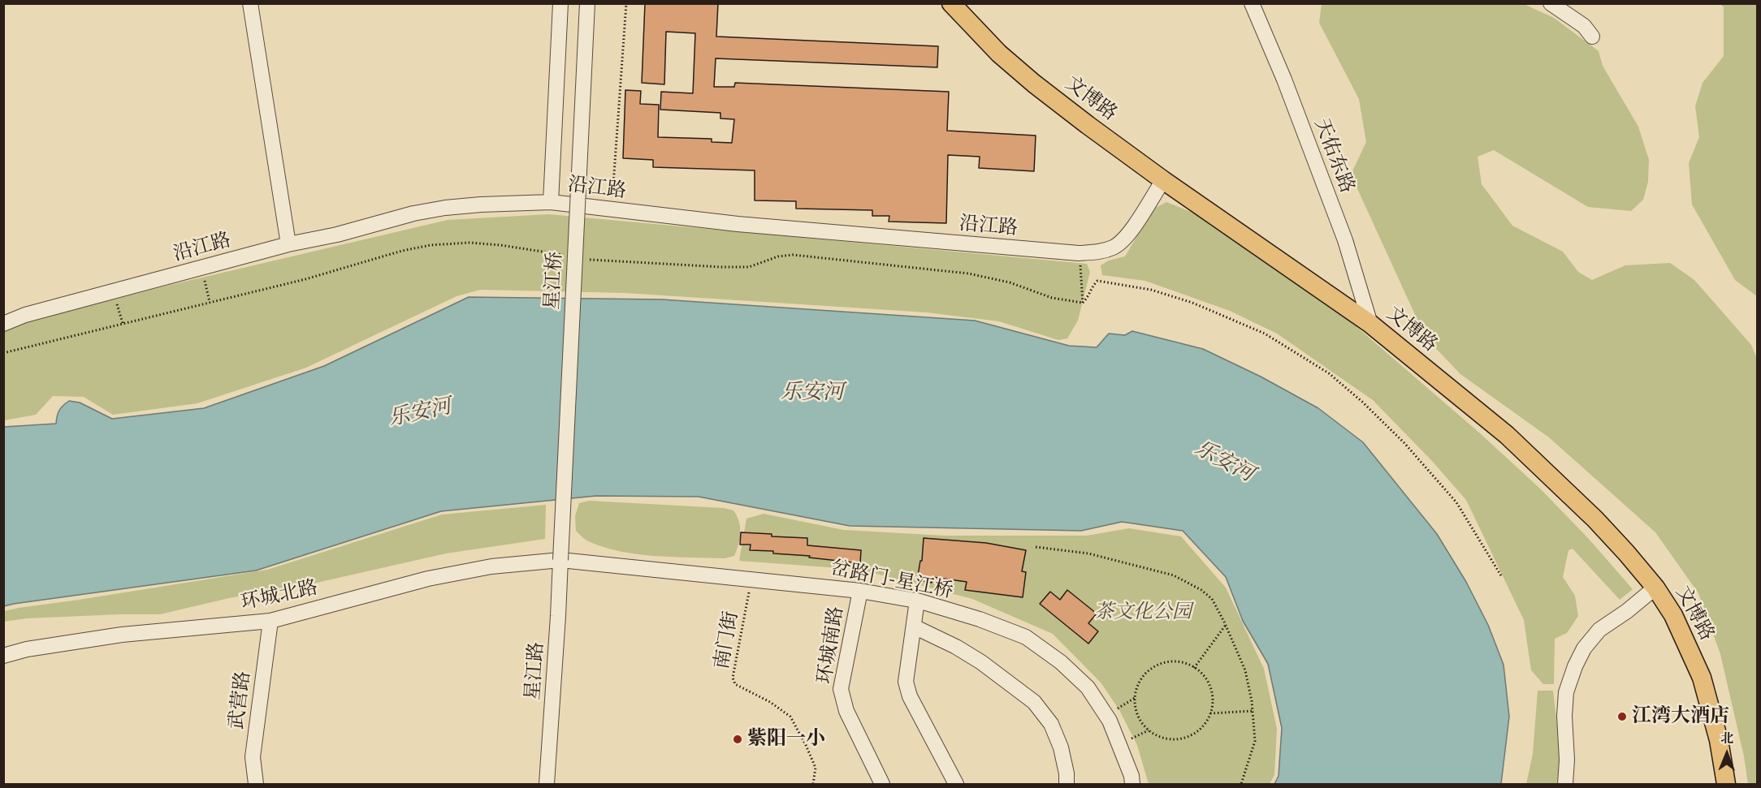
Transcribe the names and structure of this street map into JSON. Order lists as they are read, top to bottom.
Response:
{
  "streets": {
    "main road": ["文博路"],
    "street": [
      "天佑东路",
      "沿江路",
      "星江桥",
      "岔路门-星江桥",
      "环城北路",
      "环城南路",
      "星江路",
      "武营路"
    ],
    "path": ["南门街"]
  },
  "crossings": [
    ["文博路", "天佑东路"],
    ["文博路", "沿江路"],
    ["星江桥", "岔路门-星江桥"],
    ["星江桥", "环城北路"],
    ["星江桥", "星江路"],
    ["岔路门-星江桥", "环城北路"],
    ["岔路门-星江桥", "南门街"],
    ["岔路门-星江桥", "环城南路"],
    ["岔路门-星江桥", "星江路"],
    ["环城北路", "星江路"],
    ["环城北路", "武营路"]
  ],
  "water": ["乐安河"],
  "parks": ["茶文化公园"],
  "places": ["江湾大酒店", "紫阳一小"],
  "north": "top"
}
